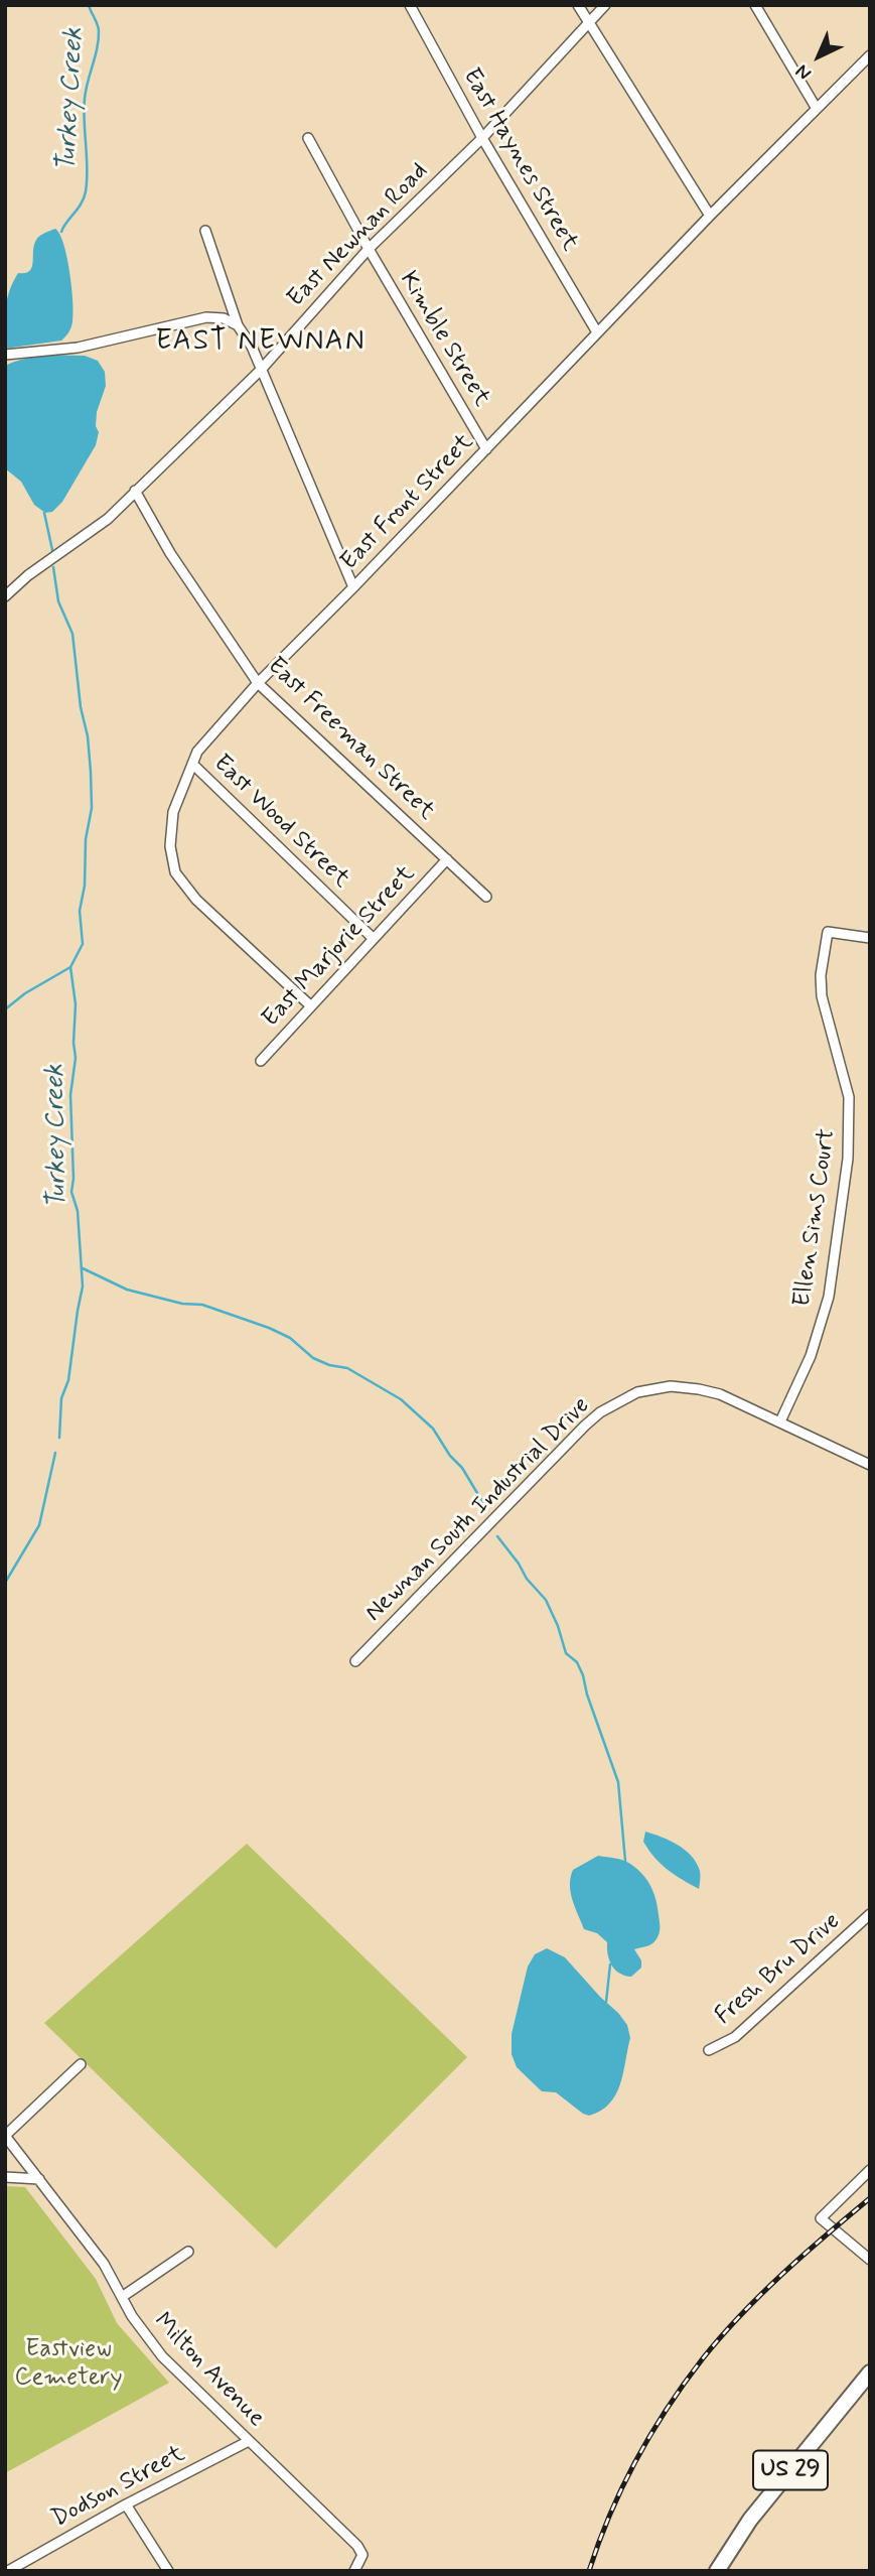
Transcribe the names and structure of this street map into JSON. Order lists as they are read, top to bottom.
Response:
{
  "streets": {
    "main road": ["US 29"],
    "street": [
      "East Haynes Street",
      "East Newnan Road",
      "Kimble Street",
      "East Front Street",
      "East Freeman Street",
      "East Wood Street",
      "East Marjorie Street",
      "Ellen Sims Court",
      "Newnan South Industrial Drive",
      "Fresh Bru Drive",
      "Milton Avenue",
      "Dodson Street"
    ]
  },
  "crossings": [
    ["East Haynes Street", "East Newnan Road"],
    ["East Haynes Street", "East Front Street"],
    ["East Newnan Road", "Kimble Street"],
    ["East Newnan Road", "East Freeman Street"],
    ["Kimble Street", "East Front Street"],
    ["East Front Street", "East Freeman Street"],
    ["East Front Street", "East Wood Street"],
    ["East Front Street", "East Marjorie Street"],
    ["East Freeman Street", "East Marjorie Street"],
    ["East Wood Street", "East Marjorie Street"],
    ["Ellen Sims Court", "Newnan South Industrial Drive"],
    ["Milton Avenue", "Dodson Street"]
  ],
  "districts": ["EAST NEWNAN"],
  "water": ["Turkey Creek"],
  "parks": ["Eastview Cemetery"],
  "north": "bottom left"
}
